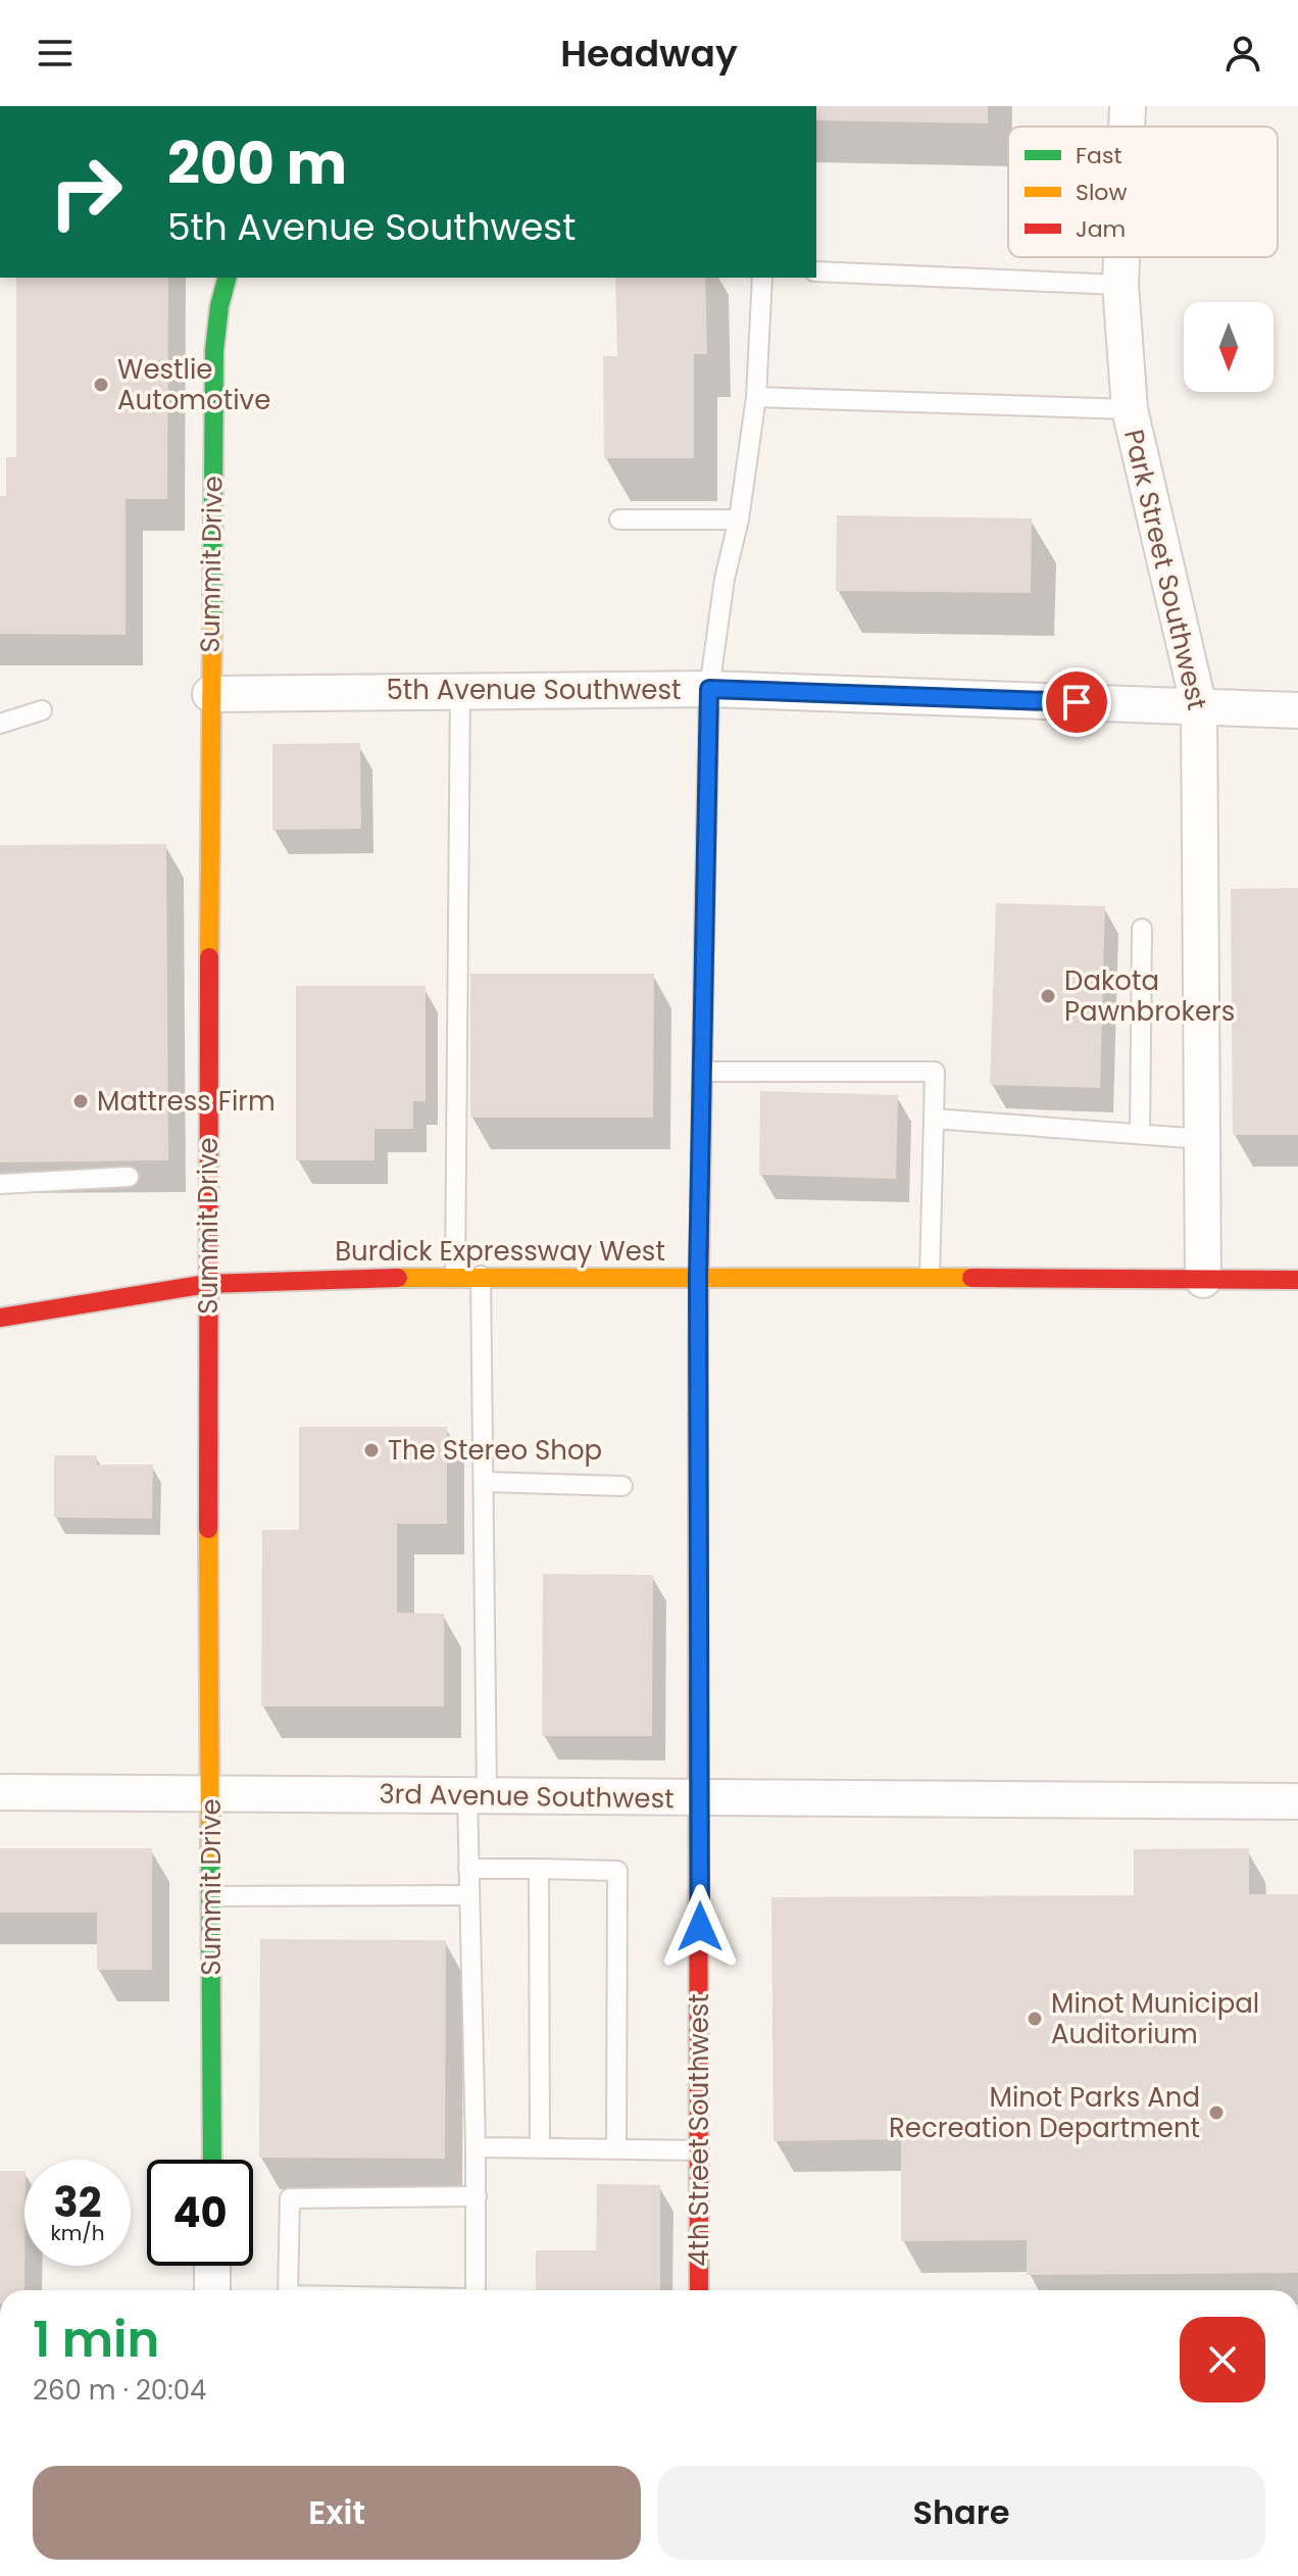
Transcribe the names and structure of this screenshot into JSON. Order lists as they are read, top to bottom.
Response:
{
  "streets": {
    "street": [
      "Summit Drive",
      "Park Street Southwest",
      "5th Avenue Southwest",
      "Burdick Expressway West",
      "3rd Avenue Southwest",
      "4th Street Southwest"
    ]
  },
  "crossings": [
    ["Summit Drive", "5th Avenue Southwest"],
    ["Summit Drive", "Burdick Expressway West"],
    ["Summit Drive", "3rd Avenue Southwest"],
    ["Park Street Southwest", "5th Avenue Southwest"],
    ["Park Street Southwest", "Burdick Expressway West"],
    ["5th Avenue Southwest", "4th Street Southwest"],
    ["Burdick Expressway West", "4th Street Southwest"],
    ["3rd Avenue Southwest", "4th Street Southwest"]
  ],
  "places": [
    "Westlie Automotive",
    "Dakota Pawnbrokers",
    "Mattress Firm",
    "The Stereo Shop",
    "Minot Municipal Auditorium",
    "Minot Parks And Recreation Department"
  ],
  "legend": ["Fast", "Slow", "Jam"],
  "north": "bottom",
  "page": {
    "header": "Headway",
    "turn": ["200 m", "5th Avenue Southwest"],
    "speed": "32 km/h",
    "limit": "40",
    "heading": ["1 min", "260 m · 20:04"],
    "buttons": ["Exit", "Share"]
  }
}
